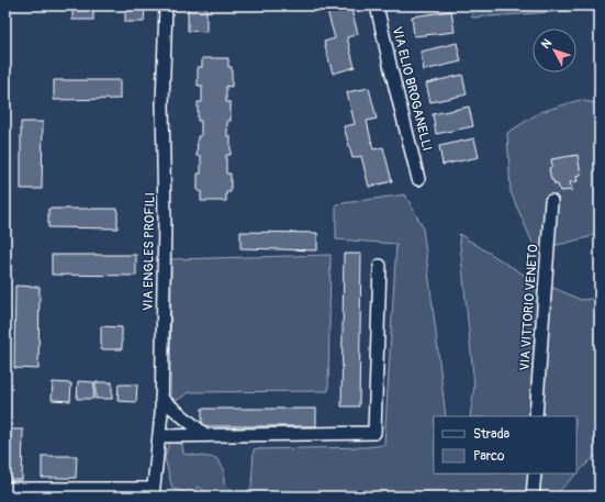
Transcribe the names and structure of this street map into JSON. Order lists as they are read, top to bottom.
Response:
{
  "streets": {
    "street": ["VIA ELIO BROGANELLI", "VIA ENGLES PROFILI", "VIA VITTORIO VENETO"]
  },
  "legend": ["Strada", "Parco"],
  "north": "top left"
}
